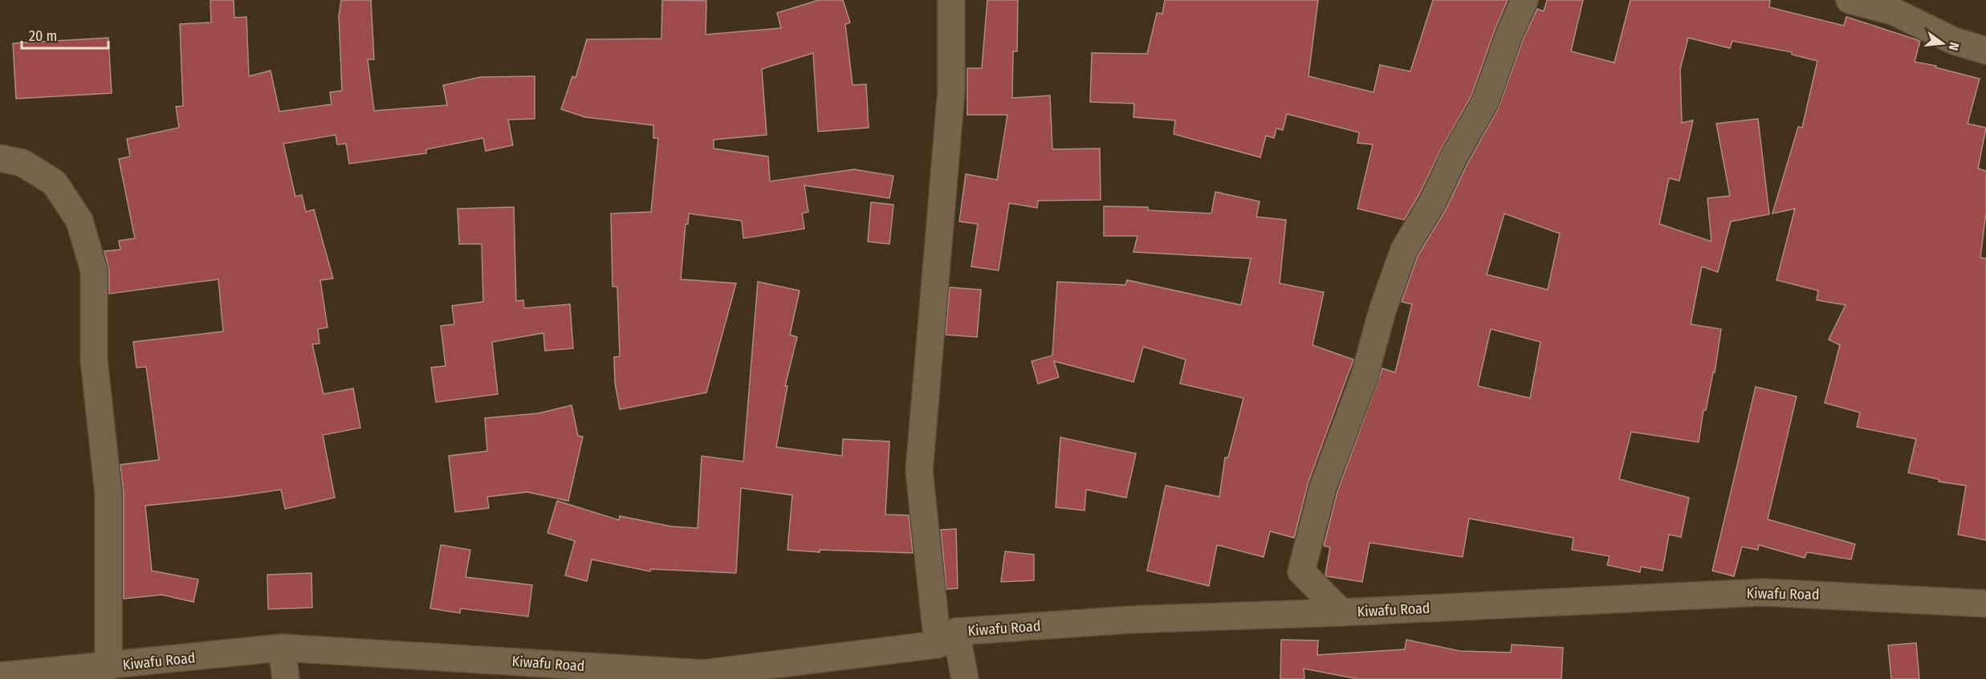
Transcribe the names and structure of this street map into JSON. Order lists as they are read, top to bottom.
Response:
{
  "streets": {
    "street": ["Kiwafu Road"]
  },
  "scale_bar": "20 m",
  "north": "right"
}
